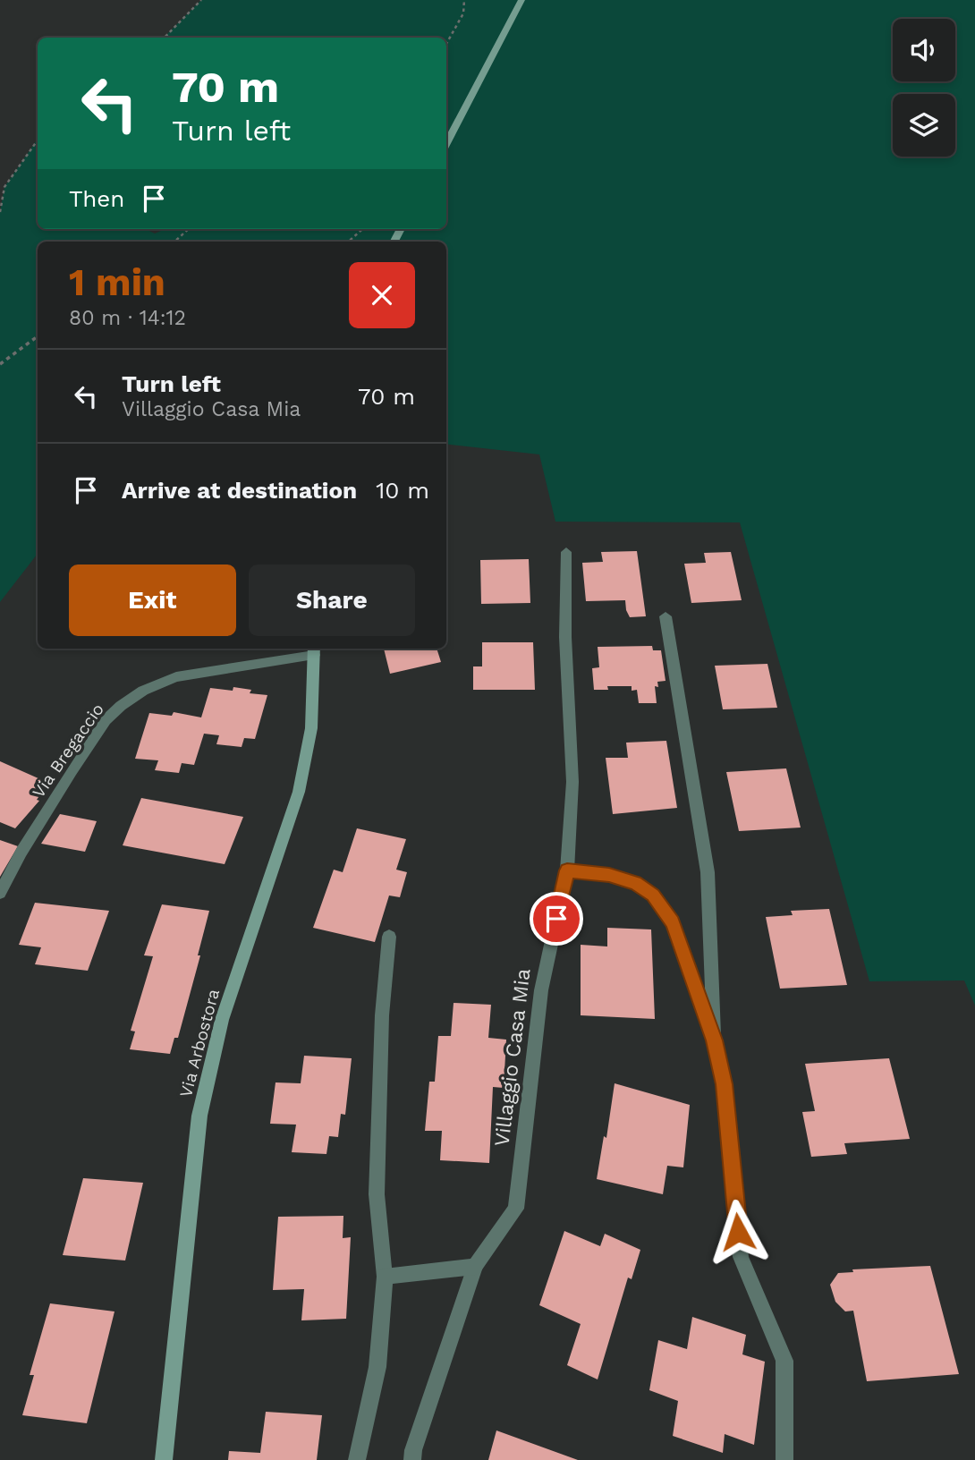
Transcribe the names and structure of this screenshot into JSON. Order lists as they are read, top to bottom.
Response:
{
  "streets": {
    "street": ["Via Bregaccio", "Via Arbostora", "Villaggio Casa Mia"]
  },
  "crossings": [
    ["Via Bregaccio", "Via Arbostora"]
  ],
  "page": {
    "turn": ["70 m", "Turn left"],
    "then": "Then",
    "heading": ["1 min", "80 m · 14:12"],
    "list": [
      {
        "name": "Turn left",
        "note": "Villaggio Casa Mia",
        "value": "70 m"
      },
      {
        "name": "Arrive at destination",
        "value": "10 m"
      }
    ],
    "buttons": ["Exit", "Share"]
  }
}
